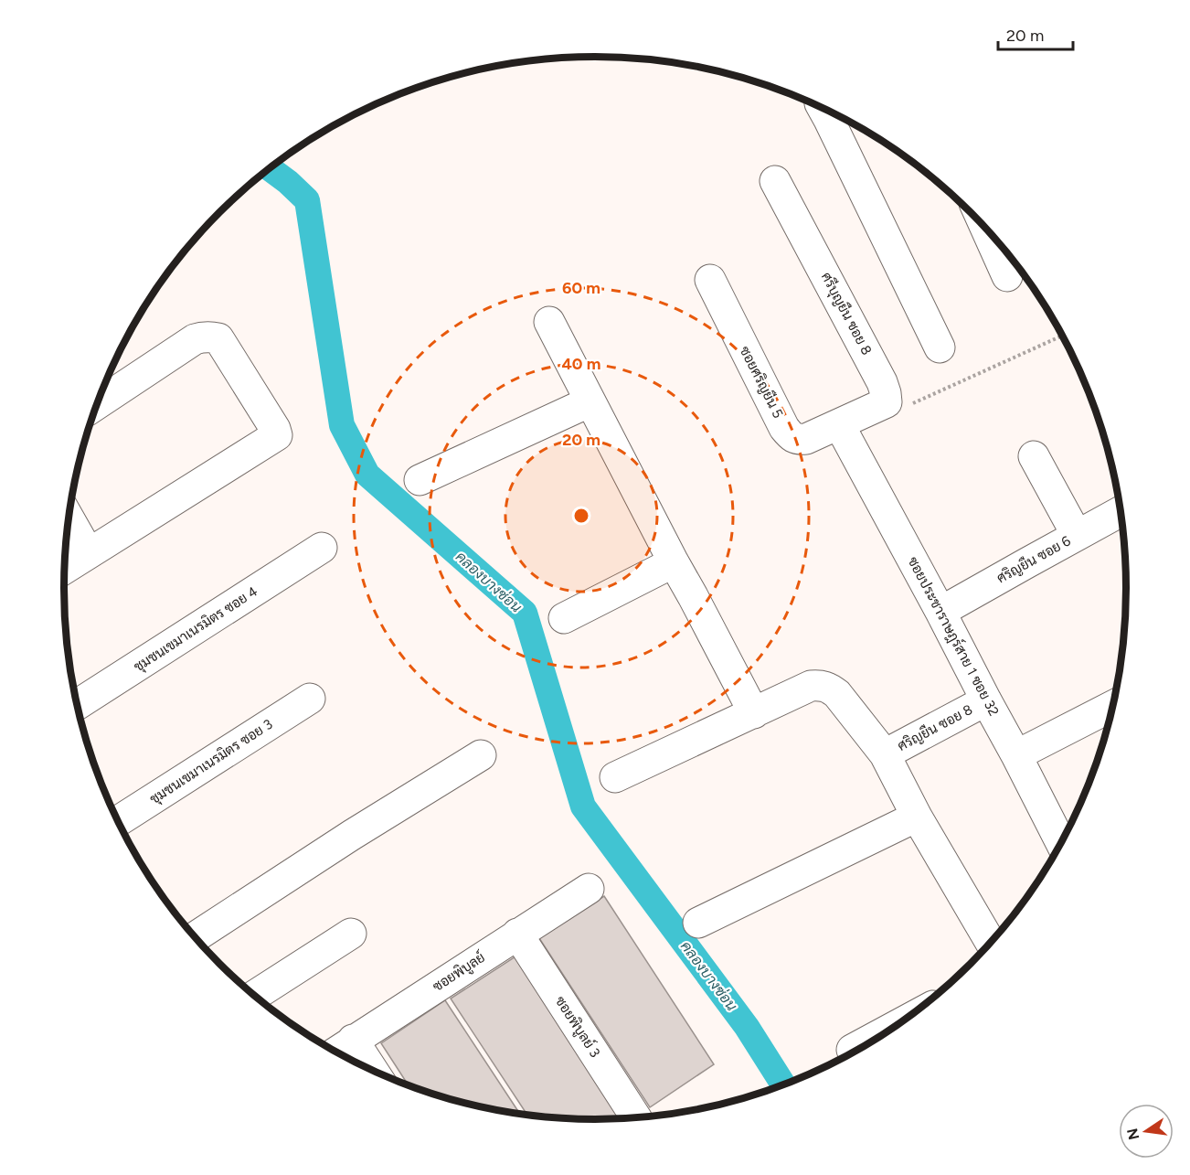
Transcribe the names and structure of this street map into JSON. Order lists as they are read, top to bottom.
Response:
{
  "streets": {
    "street": [
      "ศรีบุญยืน ซอย 8",
      "ซอยศริญยืน 5",
      "ศริญยืน ซอย 6",
      "ชุมชนเขมาเนรมิตร ซอย 4",
      "ซอยประชาราษฎร์สาย 1 ซอย 32",
      "ศริญยืน ซอย 8",
      "ชุมชนเขมาเนรมิตร ซอย 3",
      "ซอยพิบูลย์",
      "ซอยพิบูลย์ 3"
    ]
  },
  "crossings": [
    ["ซอยศริญยืน 5", "ซอยประชาราษฎร์สาย 1 ซอย 32"],
    ["ศริญยืน ซอย 6", "ซอยประชาราษฎร์สาย 1 ซอย 32"],
    ["ซอยประชาราษฎร์สาย 1 ซอย 32", "ศริญยืน ซอย 8"],
    ["ซอยพิบูลย์", "ซอยพิบูลย์ 3"]
  ],
  "water": ["คลองบางซ่อน"],
  "scale_bar": "20 m",
  "north": "left",
  "rings": ["60 m", "40 m", "20 m"]
}
